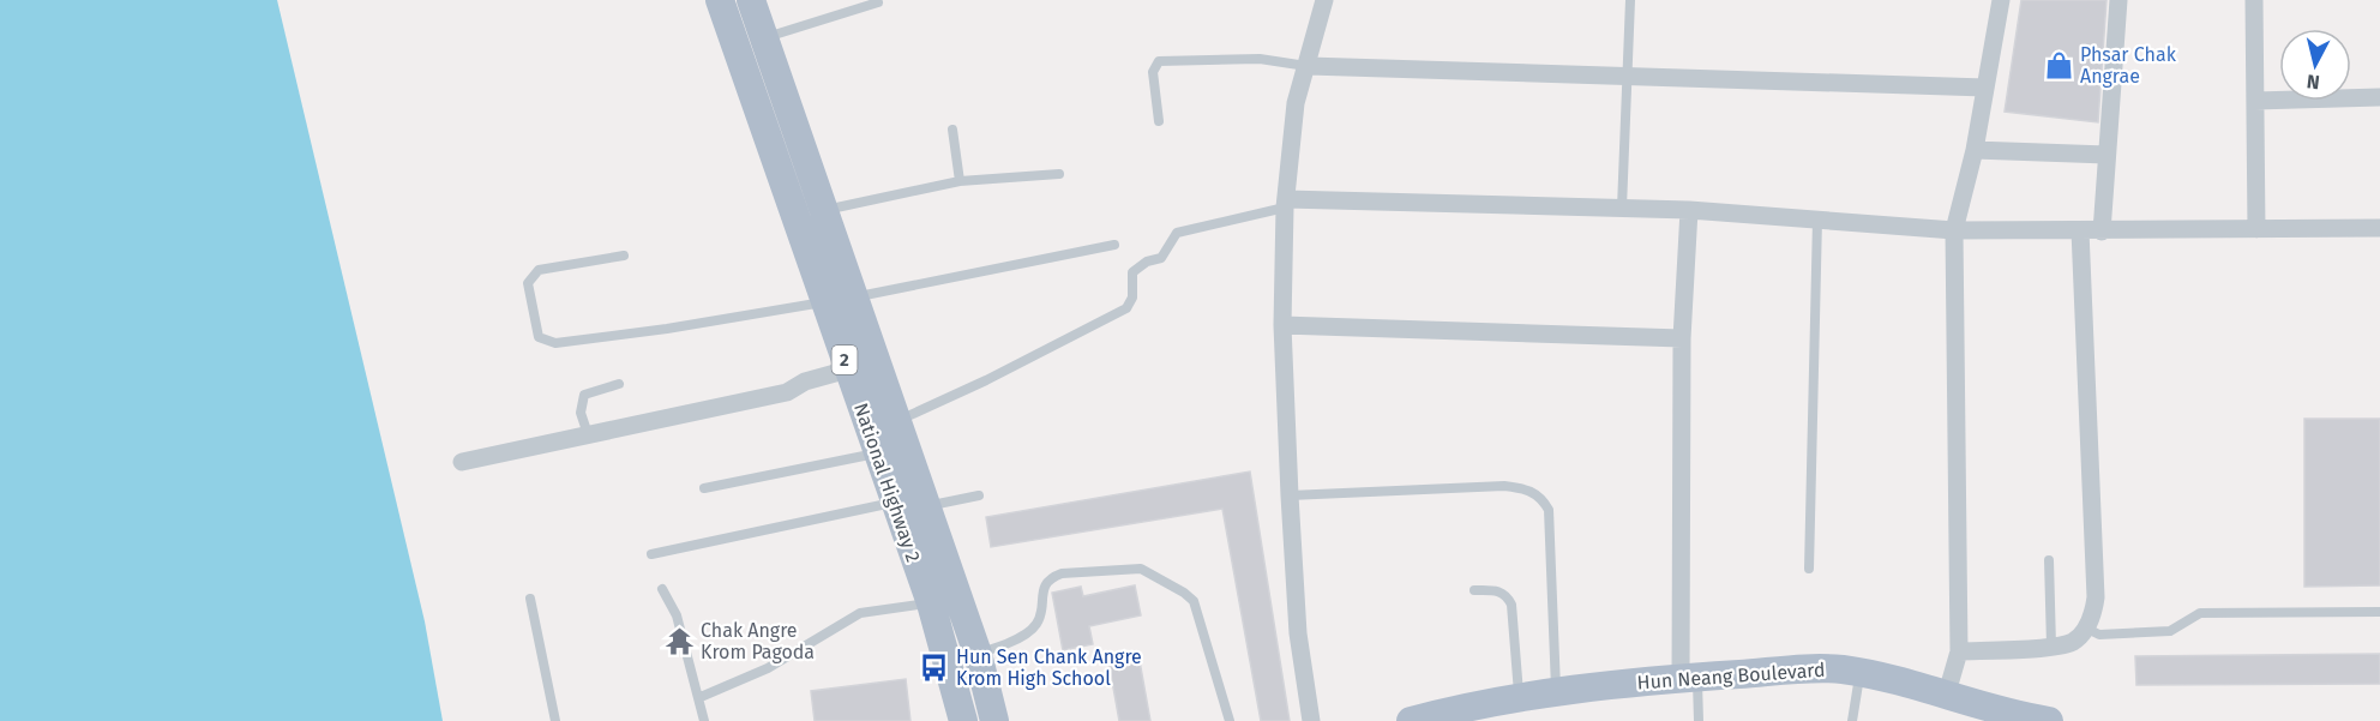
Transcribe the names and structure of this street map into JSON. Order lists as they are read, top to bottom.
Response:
{
  "streets": {
    "main road": ["2", "National Highway 2", "Hun Neang Boulevard"]
  },
  "places": {
    "shop": ["Phsar Chak Angrae"],
    "temple": ["Chak Angre Krom Pagoda"],
    "bus stop": ["Hun Sen Chank Angre Krom High School"]
  },
  "north": "bottom"
}
